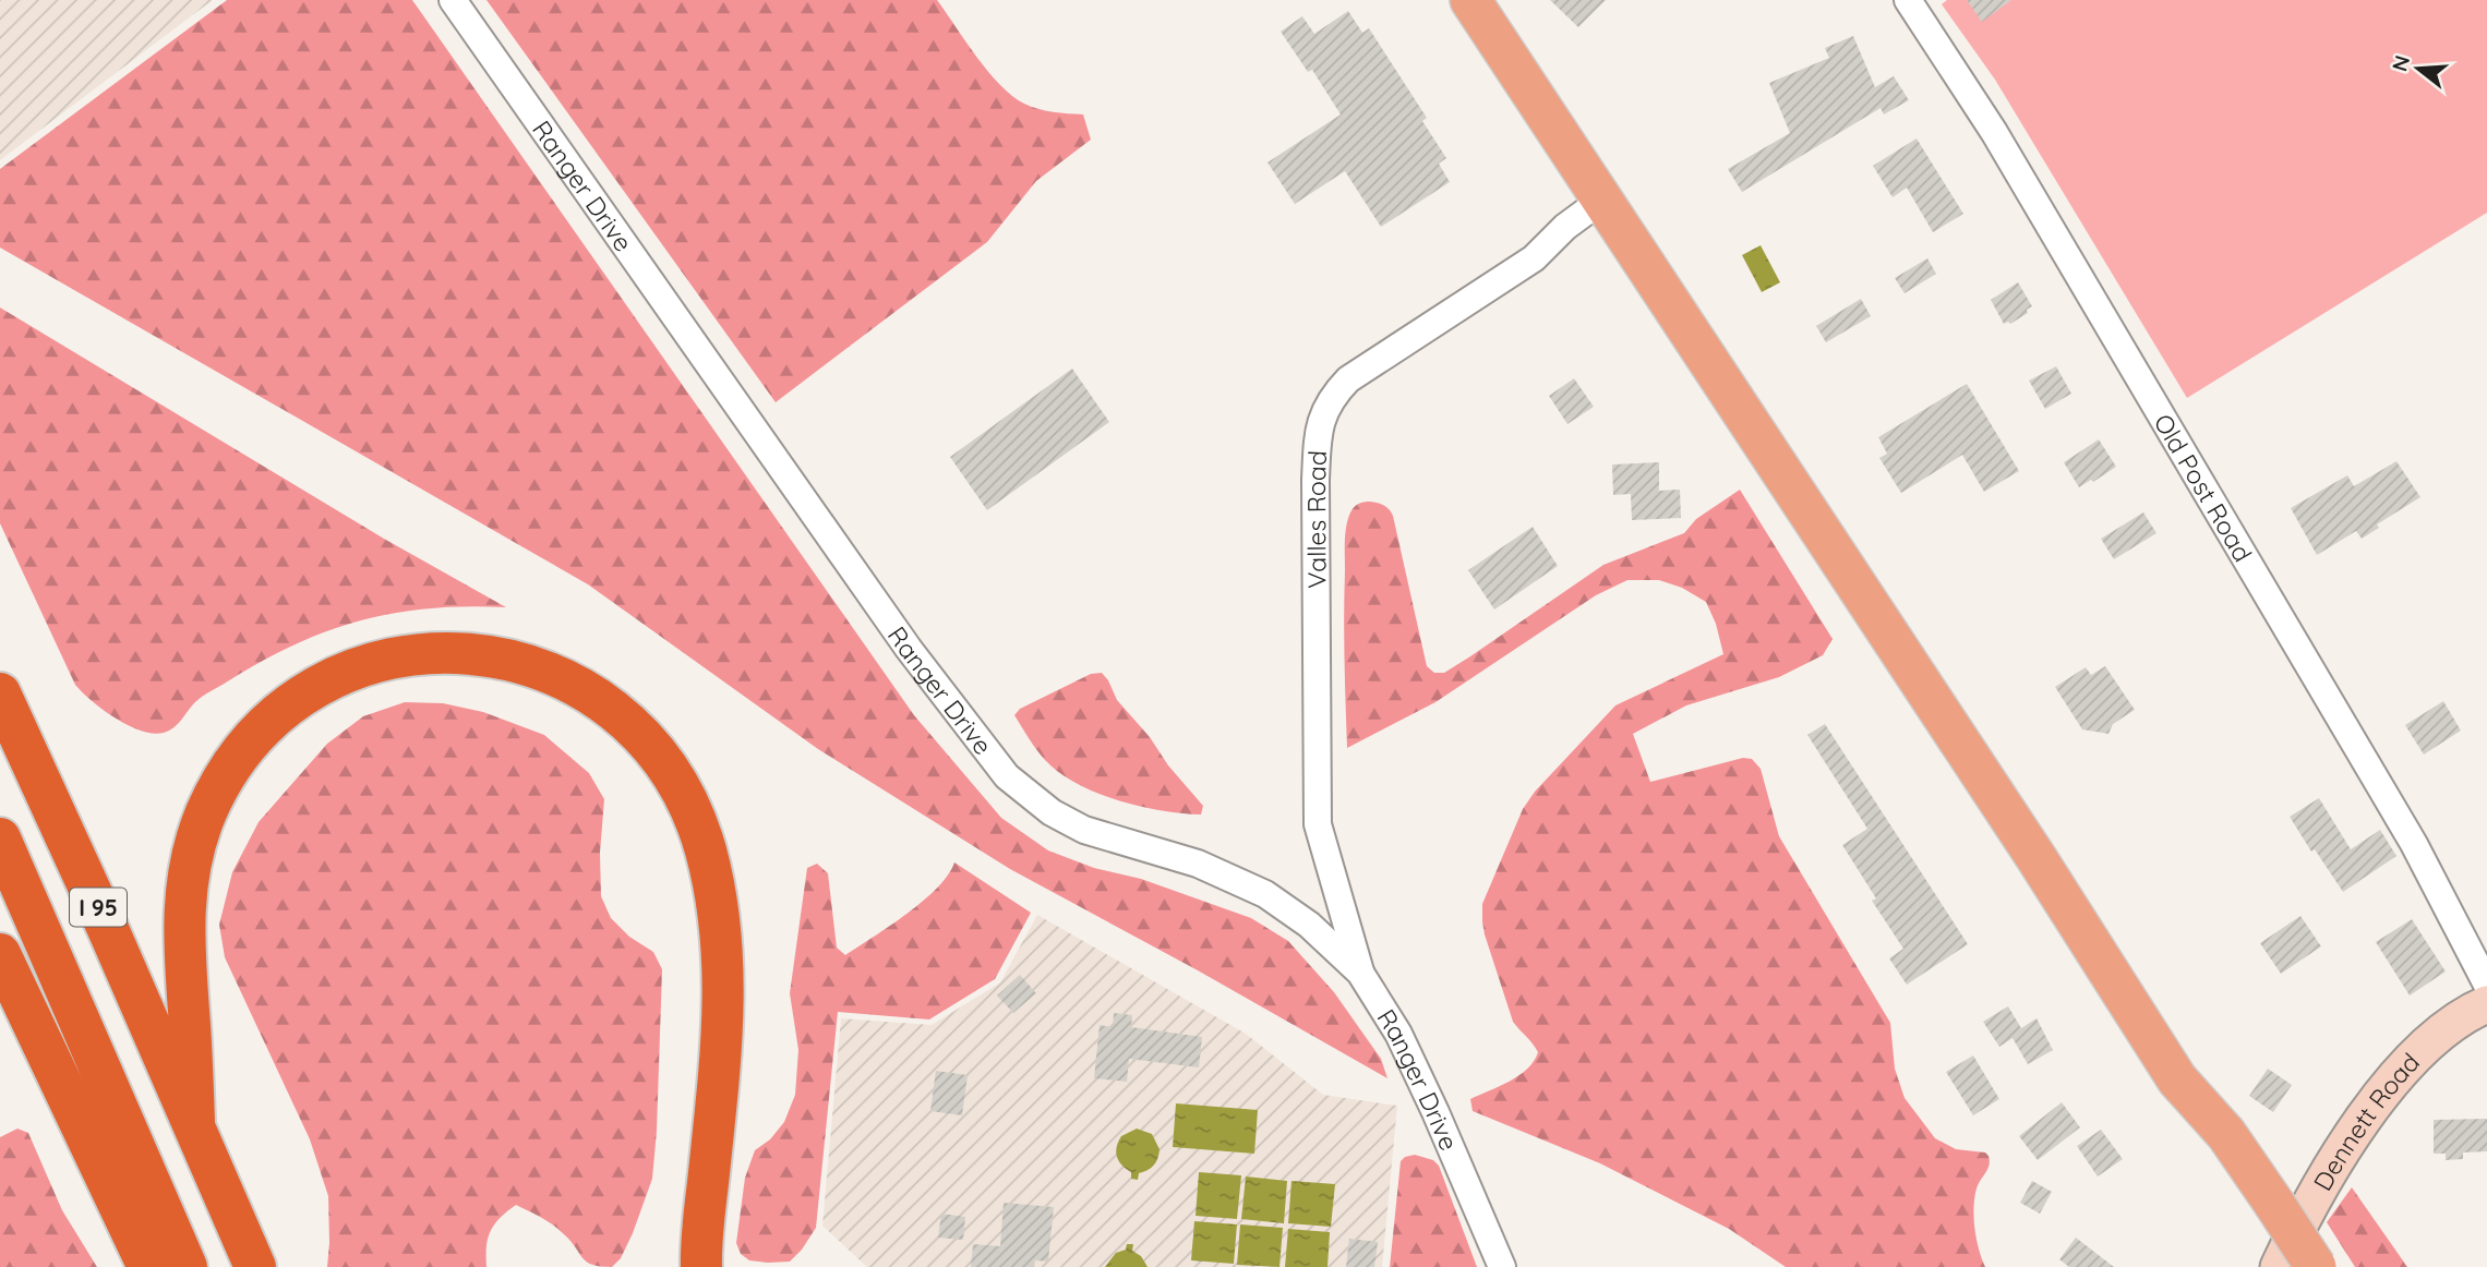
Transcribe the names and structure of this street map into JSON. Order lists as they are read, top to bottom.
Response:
{
  "streets": {
    "highway": ["I 95"],
    "main road": ["Dennett Road"],
    "street": ["Ranger Drive", "Old Post Road", "Valles Road"]
  },
  "crossings": [
    ["Ranger Drive", "Valles Road"]
  ],
  "north": "left"
}
